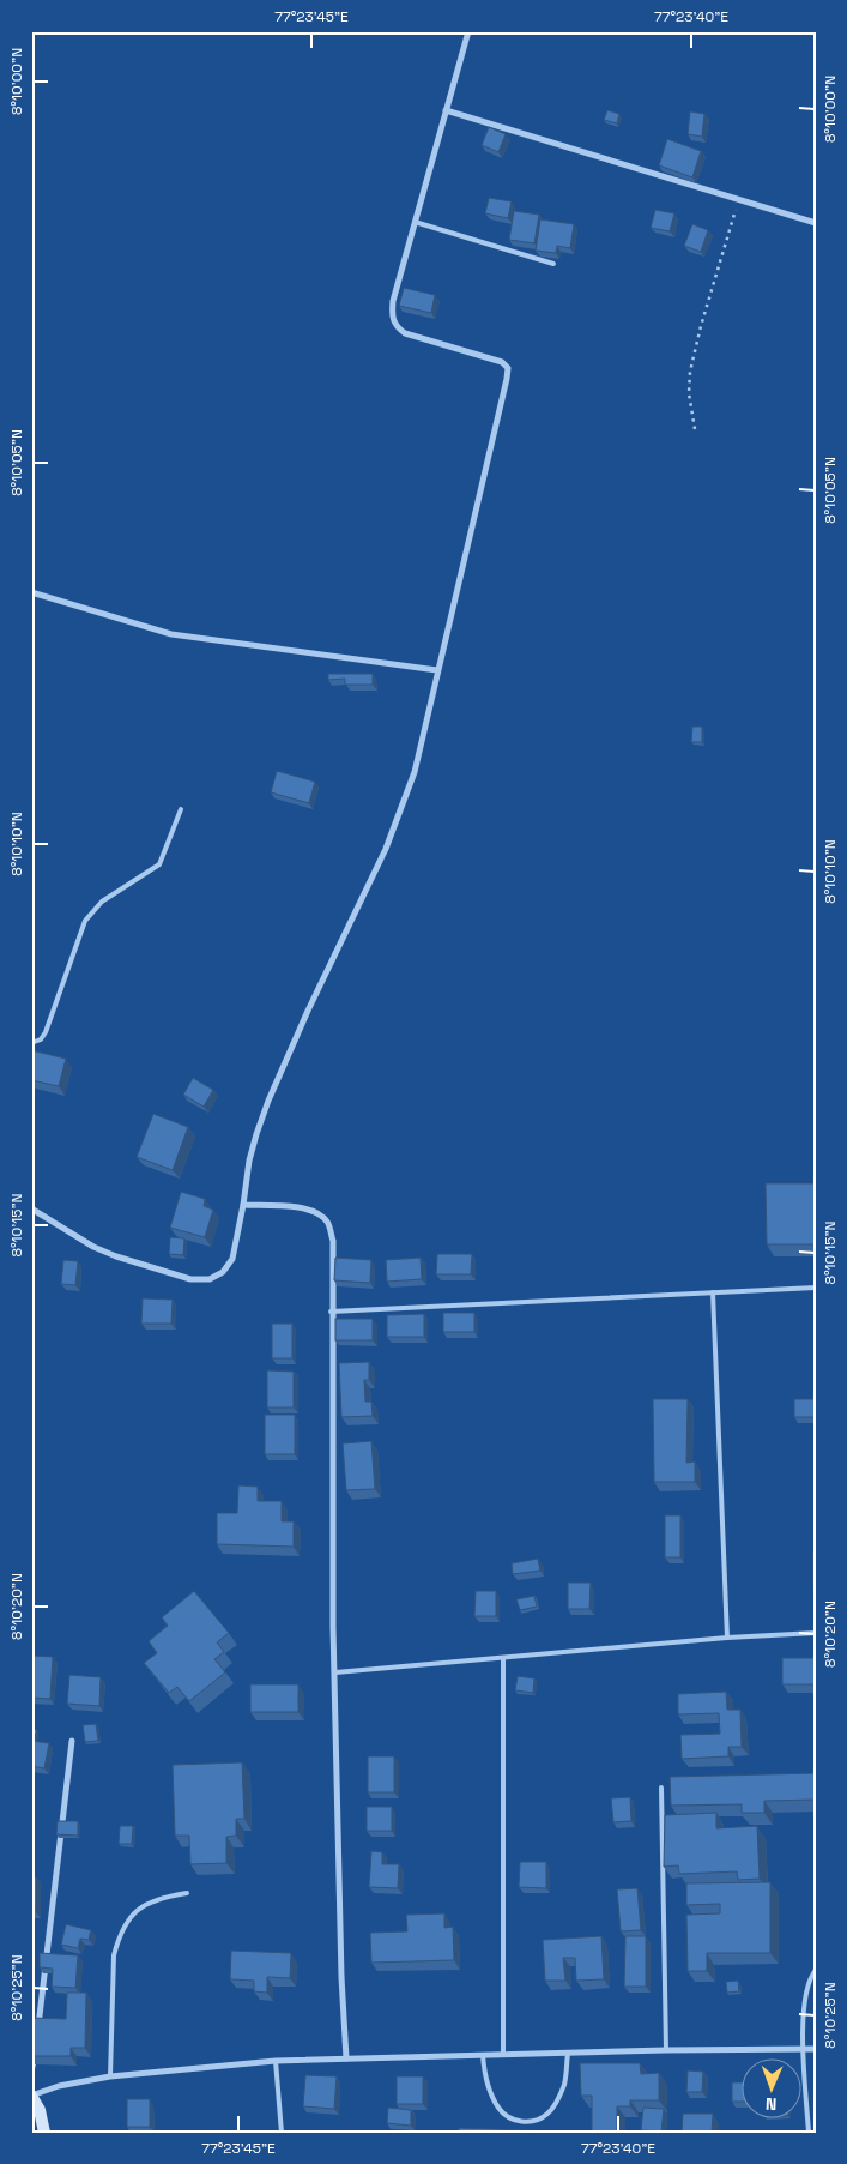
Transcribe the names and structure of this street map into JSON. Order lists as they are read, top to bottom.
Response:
{
  "north": "bottom",
  "coordinates": [
    "77°23'45\"E",
    "77°23'40\"E",
    "8°10'00\"N",
    "8°10'05\"N",
    "8°10'10\"N",
    "8°10'15\"N",
    "8°10'20\"N",
    "8°10'25\"N"
  ]
}
